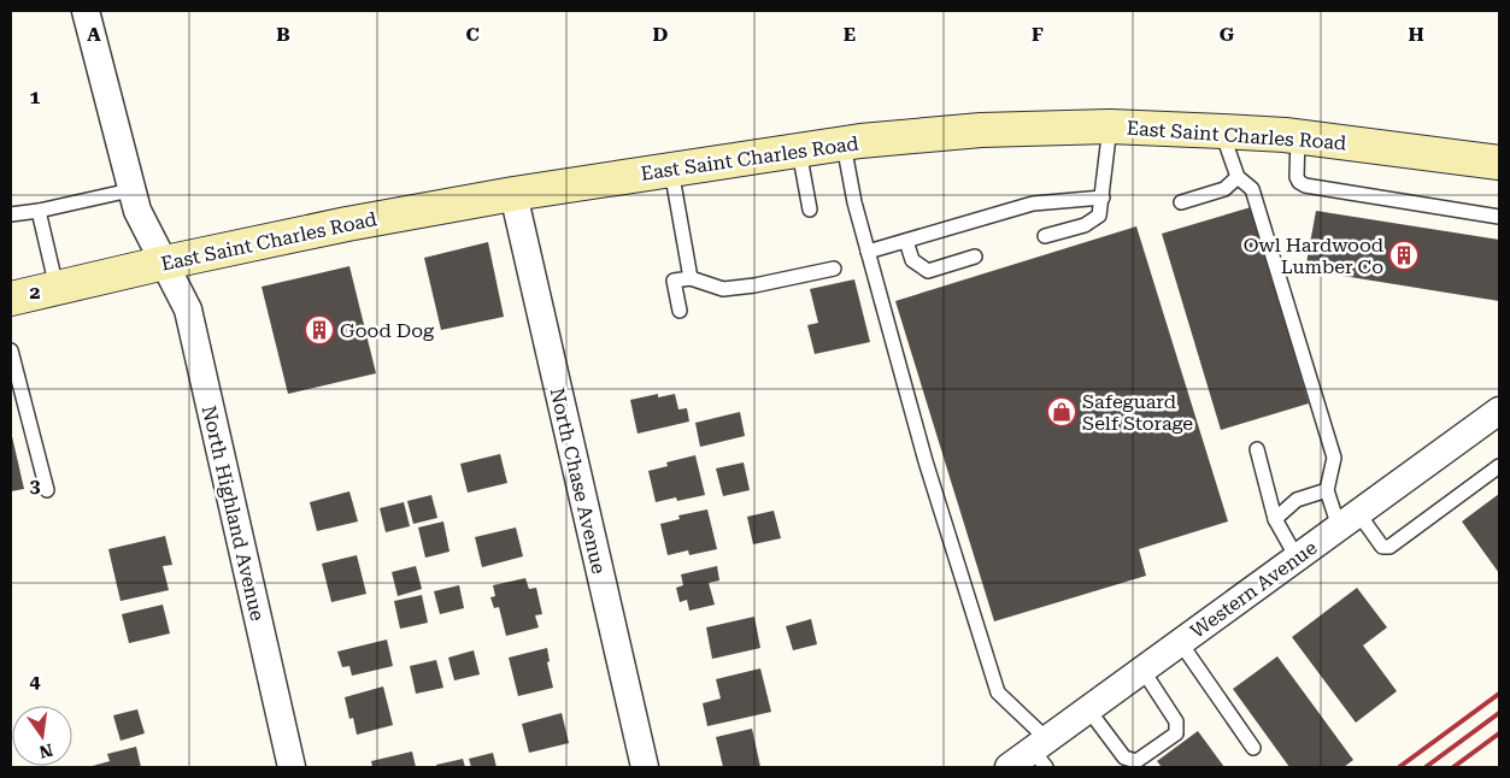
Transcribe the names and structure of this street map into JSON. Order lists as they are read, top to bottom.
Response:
{
  "streets": {
    "main road": ["East Saint Charles Road"],
    "street": ["North Chase Avenue", "North Highland Avenue", "Western Avenue"]
  },
  "crossings": [
    ["East Saint Charles Road", "North Chase Avenue"],
    ["East Saint Charles Road", "North Highland Avenue"]
  ],
  "places": {
    "building": ["Owl Hardwood Lumber Co", "Good Dog"],
    "shop": ["Safeguard Self Storage"]
  },
  "north": "bottom",
  "grid": {
    "columns": [
      "A",
      "B",
      "C",
      "D",
      "E",
      "F",
      "G",
      "H"
    ],
    "rows": [
      "1",
      "2",
      "3",
      "4"
    ]
  }
}
